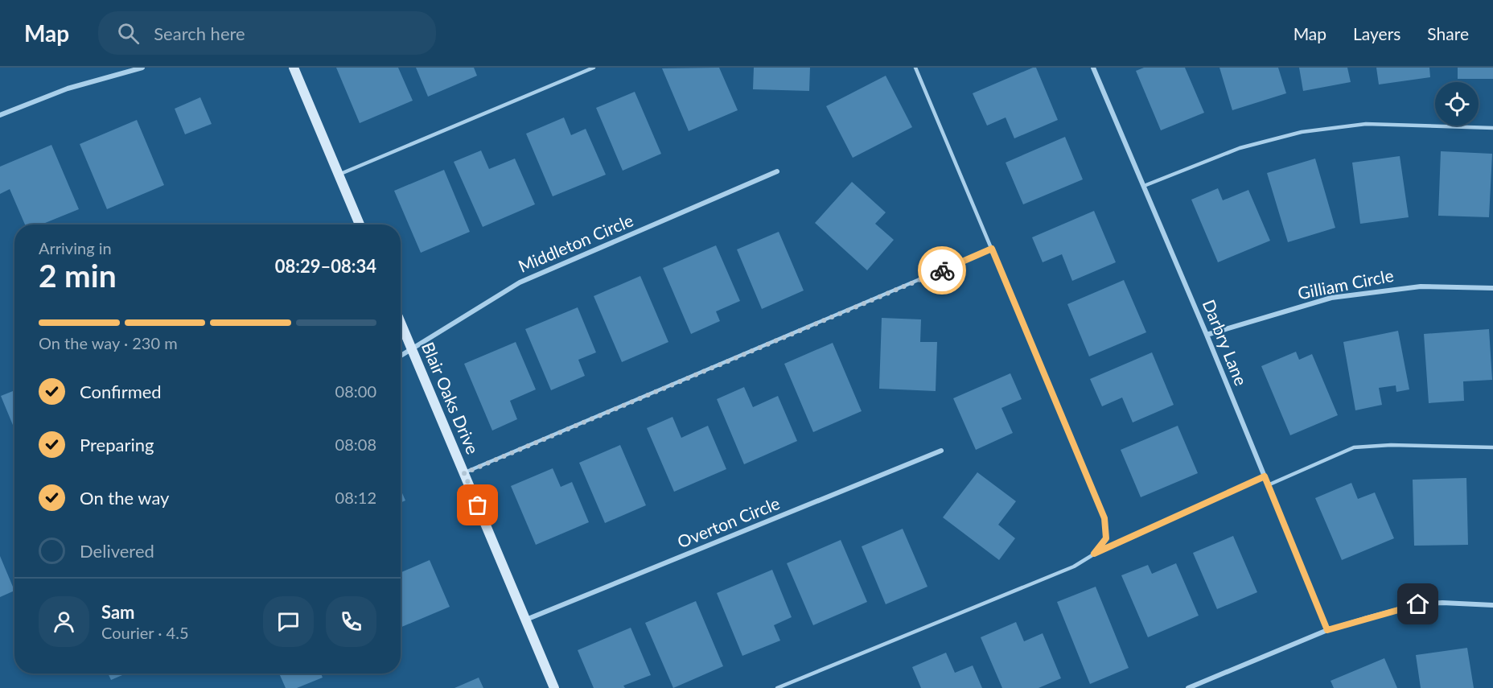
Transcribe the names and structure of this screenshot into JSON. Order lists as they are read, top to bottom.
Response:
{
  "streets": {
    "street": [
      "Middleton Circle",
      "Gilliam Circle",
      "Darbry Lane",
      "Blair Oaks Drive",
      "Overton Circle"
    ]
  },
  "crossings": [
    ["Middleton Circle", "Blair Oaks Drive"],
    ["Gilliam Circle", "Darbry Lane"],
    ["Blair Oaks Drive", "Overton Circle"]
  ],
  "page": {
    "header": "Map",
    "search": "Search here",
    "nav": ["Map", "Layers", "Share"],
    "heading": ["2 min", "Arriving in", "08:29–08:34"],
    "panel": ["Sam", "Courier · 4.5"],
    "bar": "On the way · 230 m",
    "list": [
      ["Confirmed", "08:00"],
      ["Preparing", "08:08"],
      ["On the way", "08:12"],
      "Delivered"
    ]
  }
}
